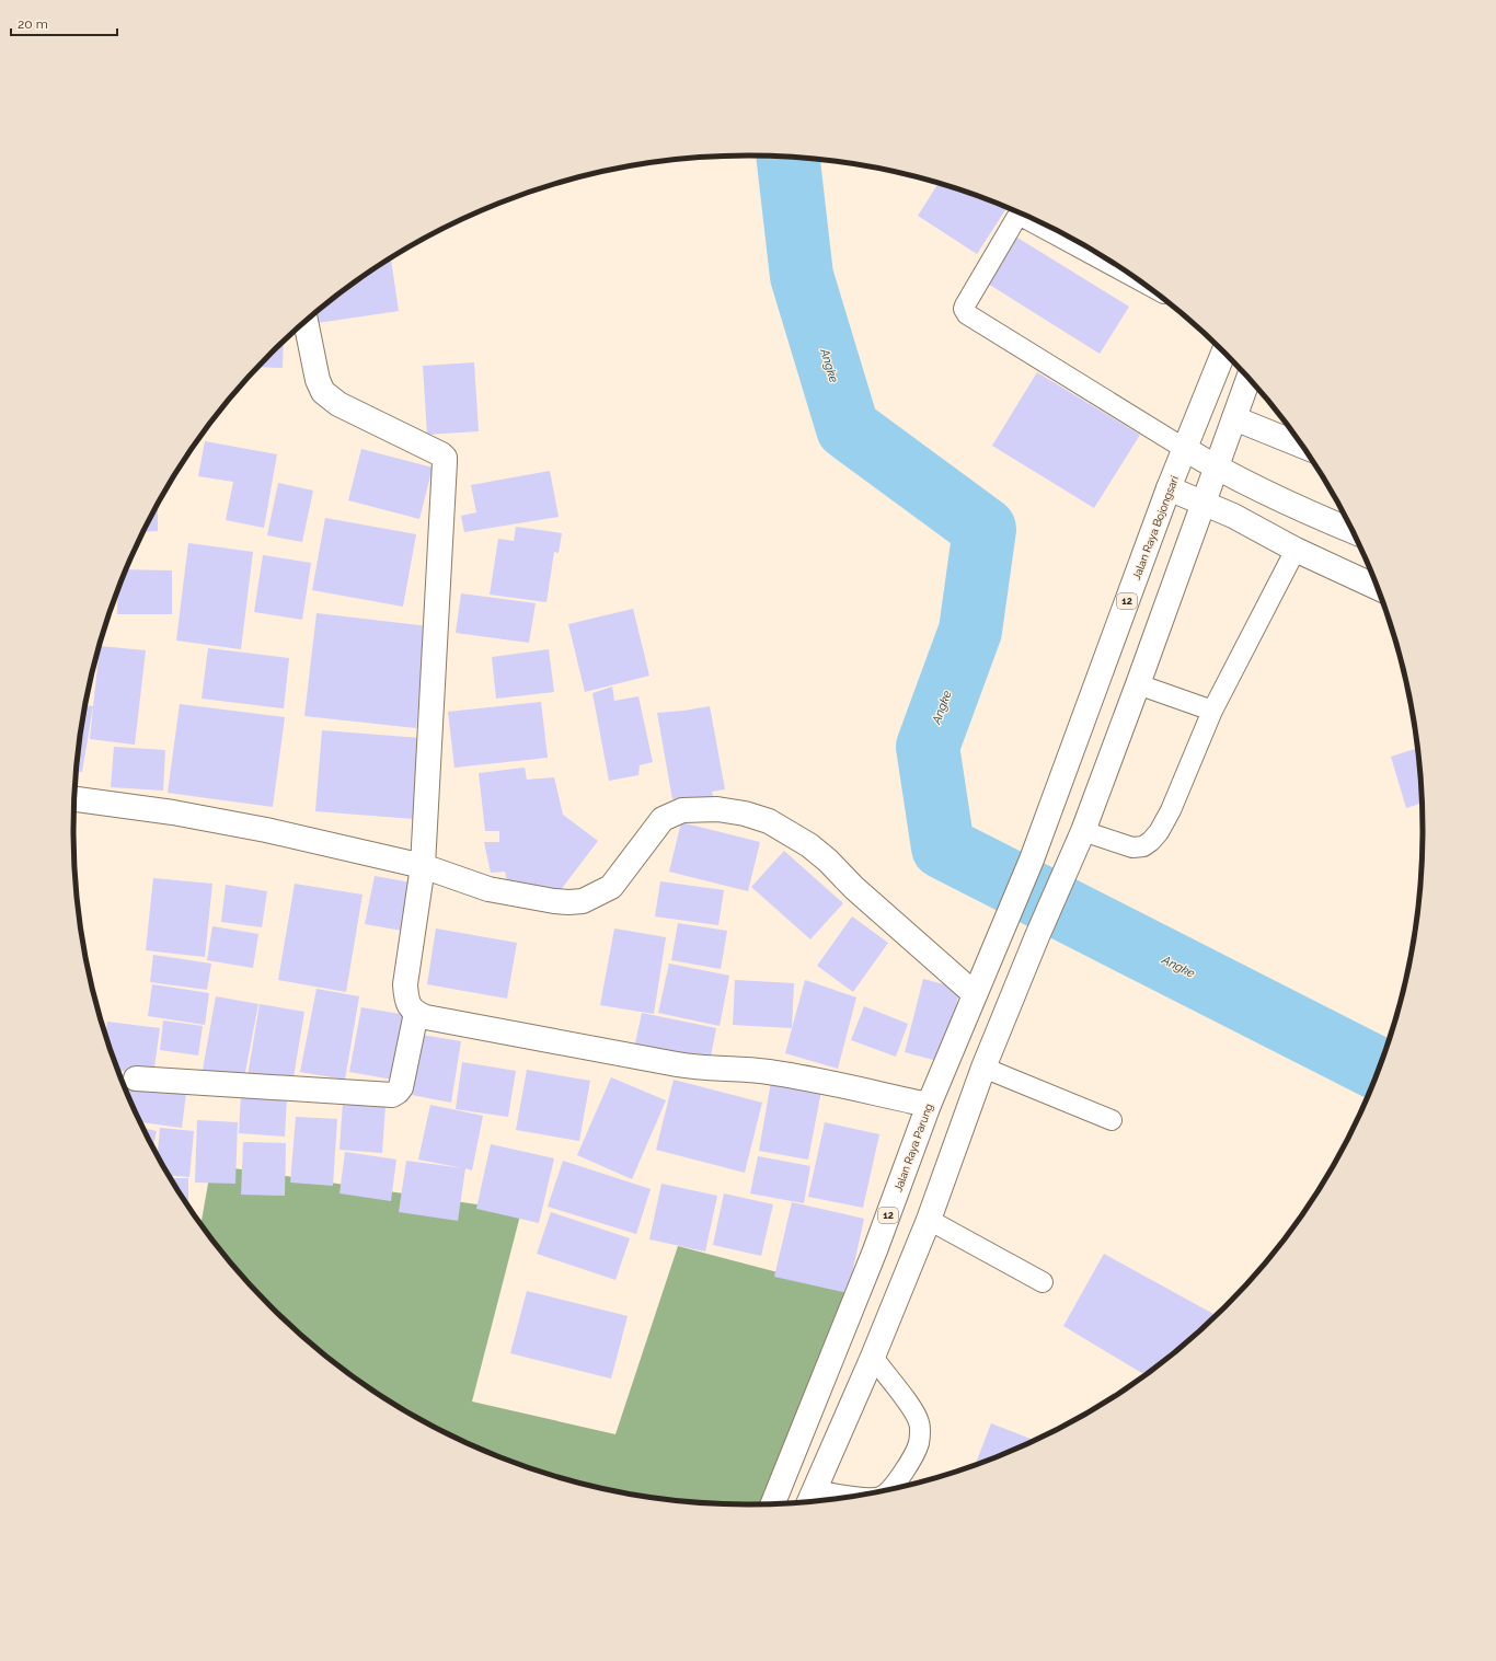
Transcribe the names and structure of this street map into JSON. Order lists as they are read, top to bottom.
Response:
{
  "streets": {
    "main road": ["Jalan Raya Bojongsari", "12", "Jalan Raya Parung"]
  },
  "crossings": [
    ["Jalan Raya Bojongsari", "Jalan Raya Parung"]
  ],
  "water": ["Angke"],
  "scale_bar": "20 m"
}
